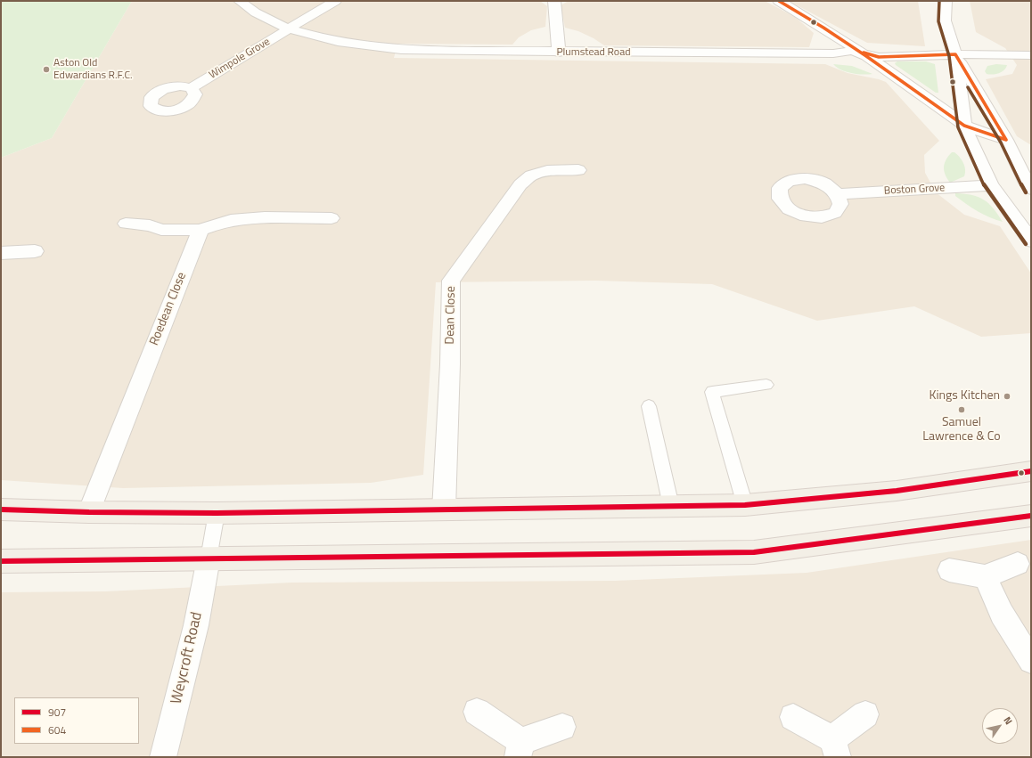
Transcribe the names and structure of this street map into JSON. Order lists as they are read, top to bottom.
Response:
{
  "streets": {
    "street": [
      "Plumstead Road",
      "Wimpole Grove",
      "Boston Grove",
      "Roedean Close",
      "Dean Close",
      "Weycroft Road"
    ]
  },
  "crossings": [
    ["Plumstead Road", "Wimpole Grove"]
  ],
  "places": ["Aston Old Edwardians R.F.C.", "Kings Kitchen", "Samuel Lawrence & Co"],
  "lines": ["transit line 604", "transit line 907"],
  "legend": ["907", "604"],
  "north": "top right"
}
